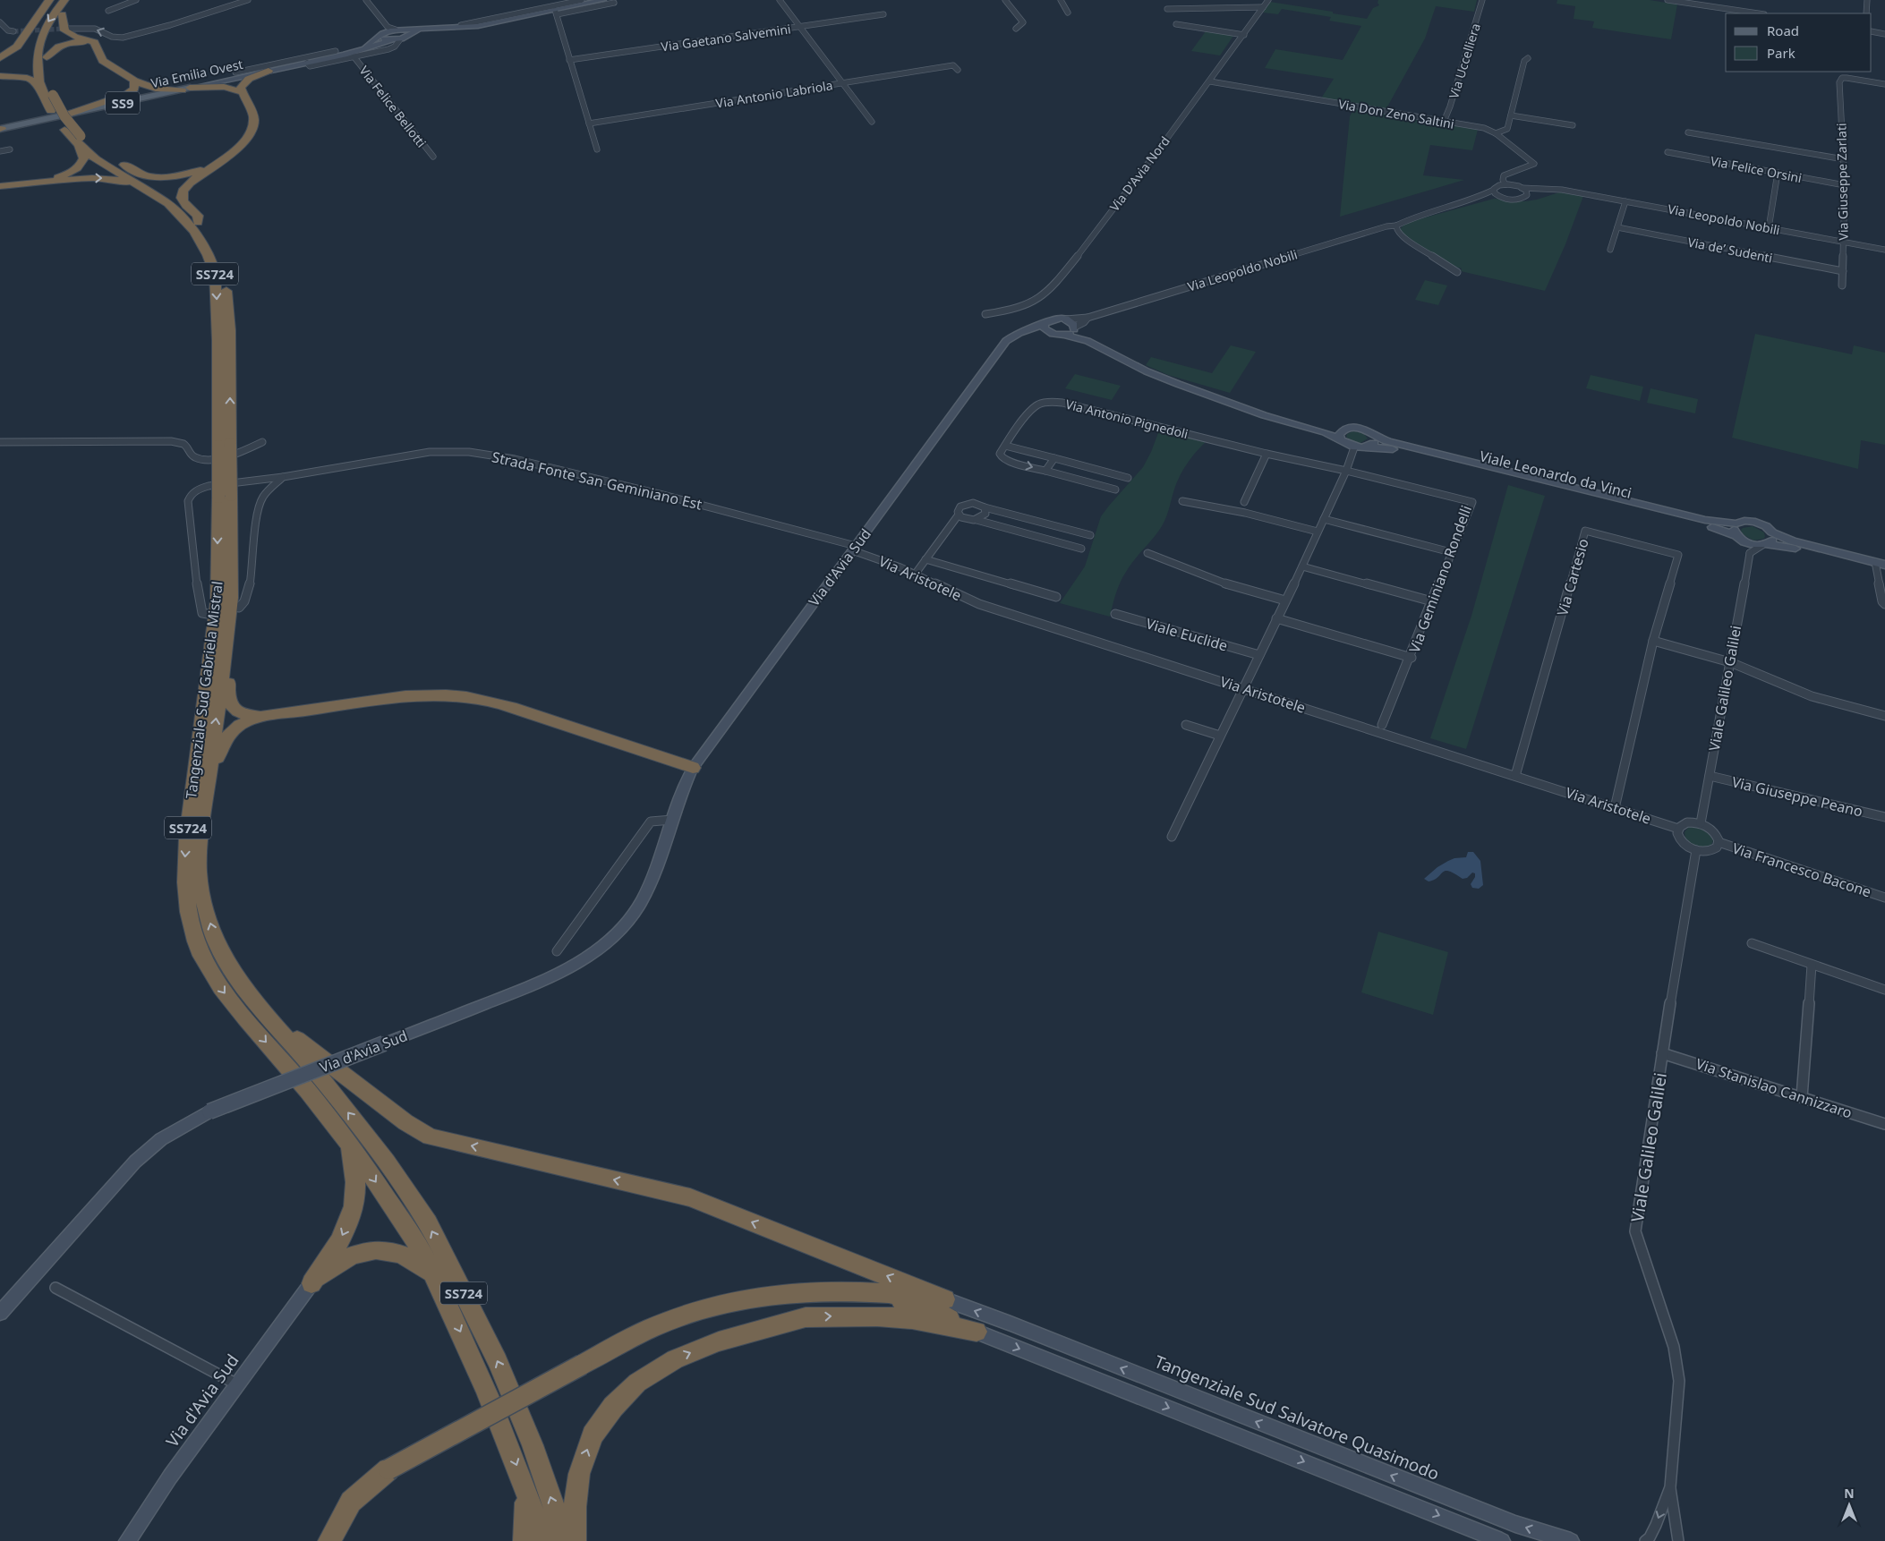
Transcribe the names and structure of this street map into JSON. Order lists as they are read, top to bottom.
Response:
{
  "streets": {
    "highway": ["SS724", "Tangenziale Sud Gabriela Mistral"],
    "main road": ["Via Emilia Ovest", "SS9"],
    "street": [
      "Via Gaetano Salvemini",
      "Via Uccelliera",
      "Via Antonio Labriola",
      "Via Felice Bellotti",
      "Via Don Zeno Saltini",
      "Via Felice Orsini",
      "Via D'Avia Nord",
      "Via Giuseppe Zarlati",
      "Via Leopoldo Nobili",
      "Via de’ Sudenti",
      "Via Antonio Pignedoli",
      "Viale Leonardo da Vinci",
      "Strada Fonte San Geminiano Est",
      "Via d'Avia Sud",
      "Via Cartesio",
      "Via Aristotele",
      "Via Geminiano Rondelli",
      "Viale Euclide",
      "Viale Galileo Galilei",
      "Via Giuseppe Peano",
      "Via Francesco Bacone",
      "Via Stanislao Cannizzaro",
      "Tangenziale Sud Salvatore Quasimodo"
    ]
  },
  "crossings": [
    ["Via Uccelliera", "Via Don Zeno Saltini"],
    ["Via Don Zeno Saltini", "Via D'Avia Nord"],
    ["Via Felice Orsini", "Via Giuseppe Zarlati"],
    ["Via Giuseppe Zarlati", "Via Leopoldo Nobili"],
    ["Via Giuseppe Zarlati", "Via de’ Sudenti"],
    ["SS724", "Tangenziale Sud Gabriela Mistral"],
    ["Via Antonio Pignedoli", "Via Geminiano Rondelli"],
    ["Strada Fonte San Geminiano Est", "Via d'Avia Sud"],
    ["Strada Fonte San Geminiano Est", "Via Aristotele"],
    ["Via d'Avia Sud", "Via Aristotele"],
    ["Via Cartesio", "Via Aristotele"],
    ["Via Aristotele", "Viale Galileo Galilei"],
    ["Via Aristotele", "Via Francesco Bacone"],
    ["Viale Galileo Galilei", "Via Giuseppe Peano"],
    ["Viale Galileo Galilei", "Via Francesco Bacone"],
    ["Viale Galileo Galilei", "Via Stanislao Cannizzaro"]
  ],
  "legend": ["Road", "Park"],
  "north": "top"
}
